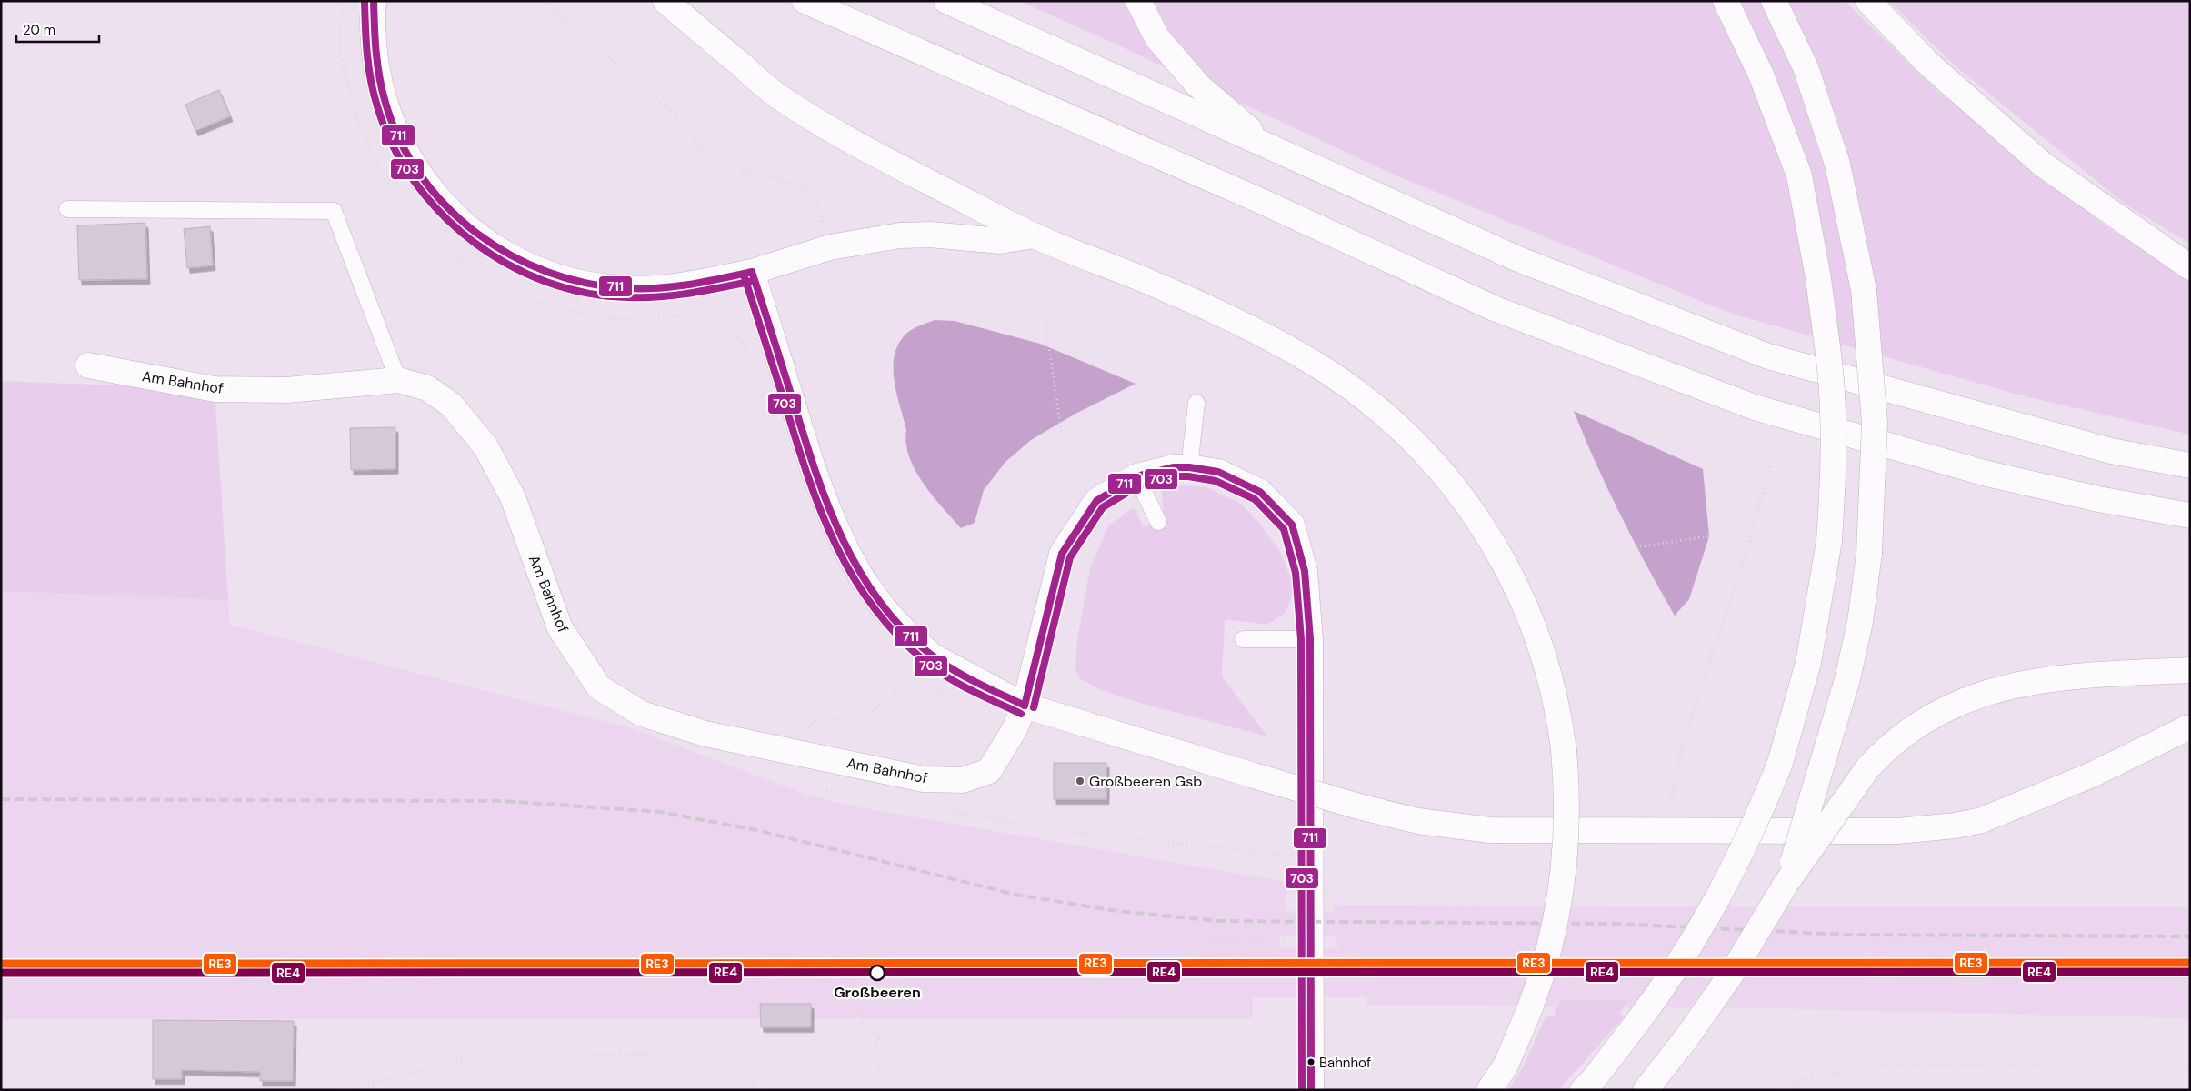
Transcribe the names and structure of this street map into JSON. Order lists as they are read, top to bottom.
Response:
{
  "streets": {
    "main road": ["Am Bahnhof"]
  },
  "places": ["Großbeeren Gsb", "Großbeeren", "Bahnhof"],
  "lines": [
    "transit line 711",
    "transit line 703",
    "transit line RE3",
    "transit line RE4"
  ],
  "scale_bar": "20 m"
}
